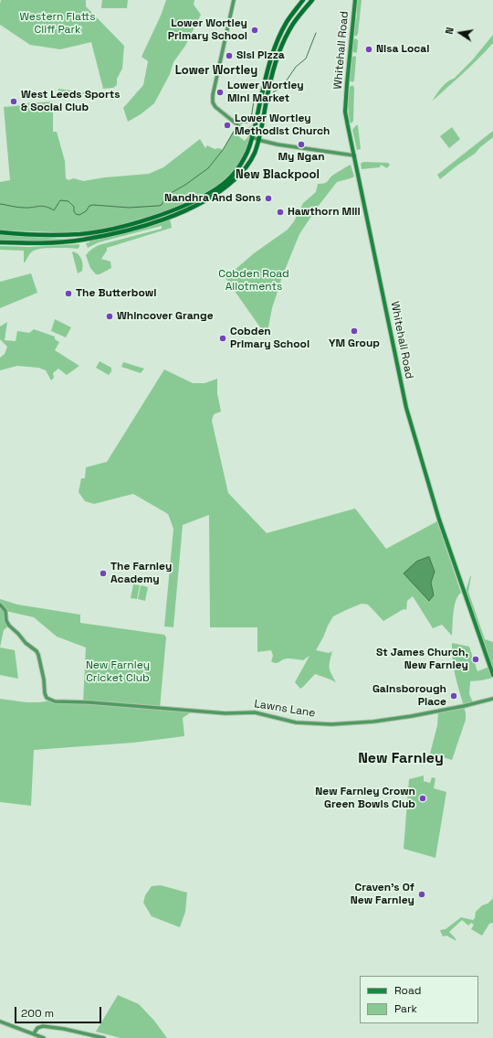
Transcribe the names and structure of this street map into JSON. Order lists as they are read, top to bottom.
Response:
{
  "streets": {
    "main road": ["Whitehall Road"],
    "street": ["Lawns Lane"]
  },
  "districts": ["Lower Wortley", "New Blackpool", "New Farnley"],
  "parks": ["Western Flatts Cliff Park", "Cobden Road Allotments", "New Farnley Cricket Club"],
  "places": [
    "Lower Wortley Primary School",
    "Nisa Local",
    "Sisi Pizza",
    "Lower Wortley Mini Market",
    "West Leeds Sports & Social Club",
    "Lower Wortley Methodist Church",
    "My Ngan",
    "Nandhra And Sons",
    "Hawthorn Mill",
    "The Butterbowl",
    "Whincover Grange",
    "YM Group",
    "Cobden Primary School",
    "The Farnley Academy",
    "St James Church, New Farnley",
    "Gainsborough Place",
    "New Farnley Crown Green Bowls Club",
    "Craven's Of New Farnley"
  ],
  "legend": ["Road", "Park"],
  "scale_bar": "200 m",
  "north": "left"
}
